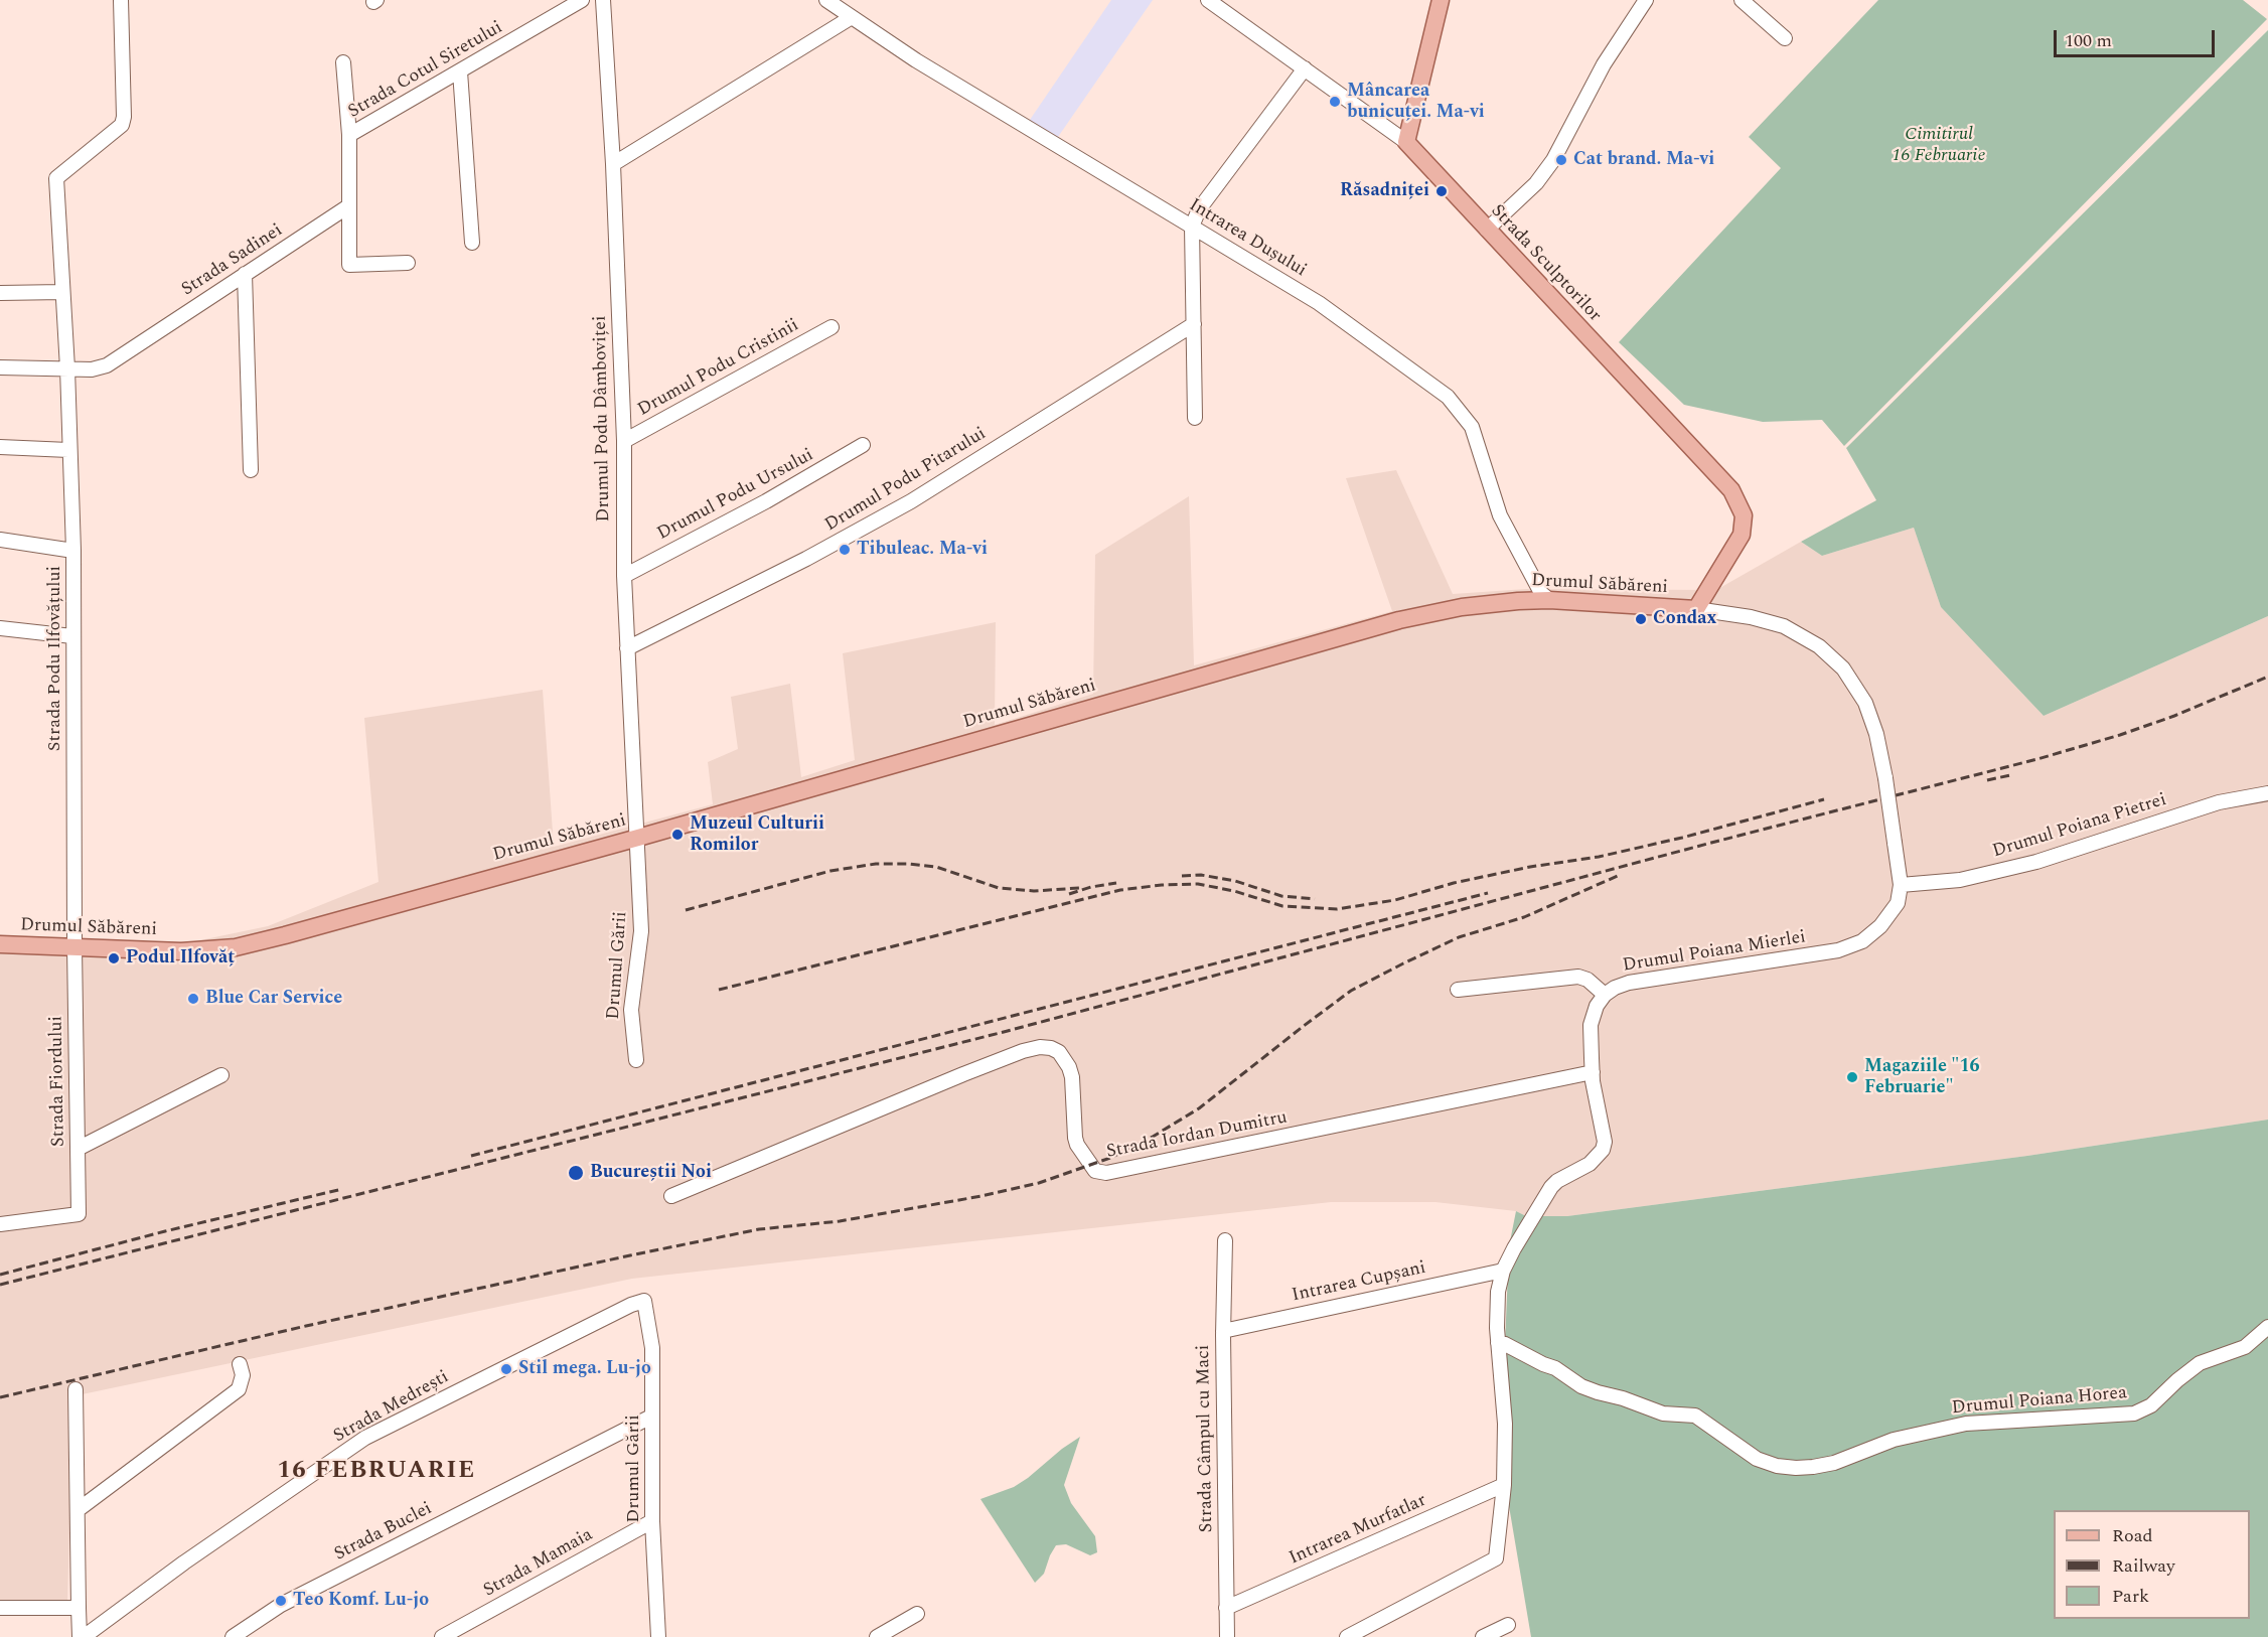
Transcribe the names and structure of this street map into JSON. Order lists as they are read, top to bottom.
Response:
{
  "streets": {
    "main road": ["Strada Sculptorilor", "Drumul Săbăreni"],
    "street": [
      "Strada Cotul Siretului",
      "Intrarea Dușului",
      "Strada Sadinei",
      "Drumul Podu Cristinii",
      "Drumul Podu Dâmboviței",
      "Drumul Podu Pitarului",
      "Drumul Podu Ursului",
      "Strada Podu Ilfovățului",
      "Drumul Poiana Pietrei",
      "Drumul Poiana Mierlei",
      "Drumul Gării",
      "Strada Fiordului",
      "Strada Iordan Dumitru",
      "Intrarea Cupșani",
      "Drumul Poiana Horea",
      "Strada Medrești",
      "Strada Câmpul cu Maci",
      "Intrarea Murfatlar",
      "Strada Buclei",
      "Strada Mamaia"
    ]
  },
  "crossings": [
    ["Intrarea Dușului", "Drumul Săbăreni"],
    ["Strada Sadinei", "Strada Podu Ilfovățului"],
    ["Strada Sculptorilor", "Drumul Săbăreni"],
    ["Drumul Podu Cristinii", "Drumul Podu Dâmboviței"],
    ["Drumul Podu Dâmboviței", "Drumul Podu Pitarului"],
    ["Drumul Podu Dâmboviței", "Drumul Podu Ursului"],
    ["Drumul Podu Dâmboviței", "Drumul Săbăreni"],
    ["Drumul Podu Dâmboviței", "Drumul Gării"],
    ["Drumul Săbăreni", "Strada Podu Ilfovățului"],
    ["Drumul Săbăreni", "Drumul Poiana Pietrei"],
    ["Drumul Săbăreni", "Drumul Poiana Mierlei"],
    ["Drumul Săbăreni", "Drumul Gării"],
    ["Drumul Săbăreni", "Strada Fiordului"],
    ["Strada Podu Ilfovățului", "Strada Fiordului"],
    ["Drumul Poiana Pietrei", "Drumul Poiana Mierlei"],
    ["Drumul Poiana Mierlei", "Strada Iordan Dumitru"],
    ["Drumul Poiana Mierlei", "Intrarea Cupșani"],
    ["Drumul Poiana Mierlei", "Drumul Poiana Horea"],
    ["Drumul Poiana Mierlei", "Intrarea Murfatlar"],
    ["Drumul Gării", "Strada Medrești"],
    ["Drumul Gării", "Strada Buclei"],
    ["Drumul Gării", "Strada Mamaia"],
    ["Intrarea Cupșani", "Strada Câmpul cu Maci"],
    ["Strada Câmpul cu Maci", "Intrarea Murfatlar"]
  ],
  "districts": ["16 FEBRUARIE"],
  "parks": ["Cimitirul 16 Februarie"],
  "places": [
    "Mâncarea bunicuței. Ma-vi",
    "Cat brand. Ma-vi",
    "Răsadniței",
    "Tibuleac. Ma-vi",
    "Condax",
    "Muzeul Culturii Romilor",
    "Podul Ilfovăț",
    "Blue Car Service",
    "Magaziile \"16 Februarie\"",
    "Bucureștii Noi",
    "Stil mega. Lu-jo",
    "Teo Komf. Lu-jo"
  ],
  "legend": ["Road", "Railway", "Park"],
  "scale_bar": "100 m"
}
